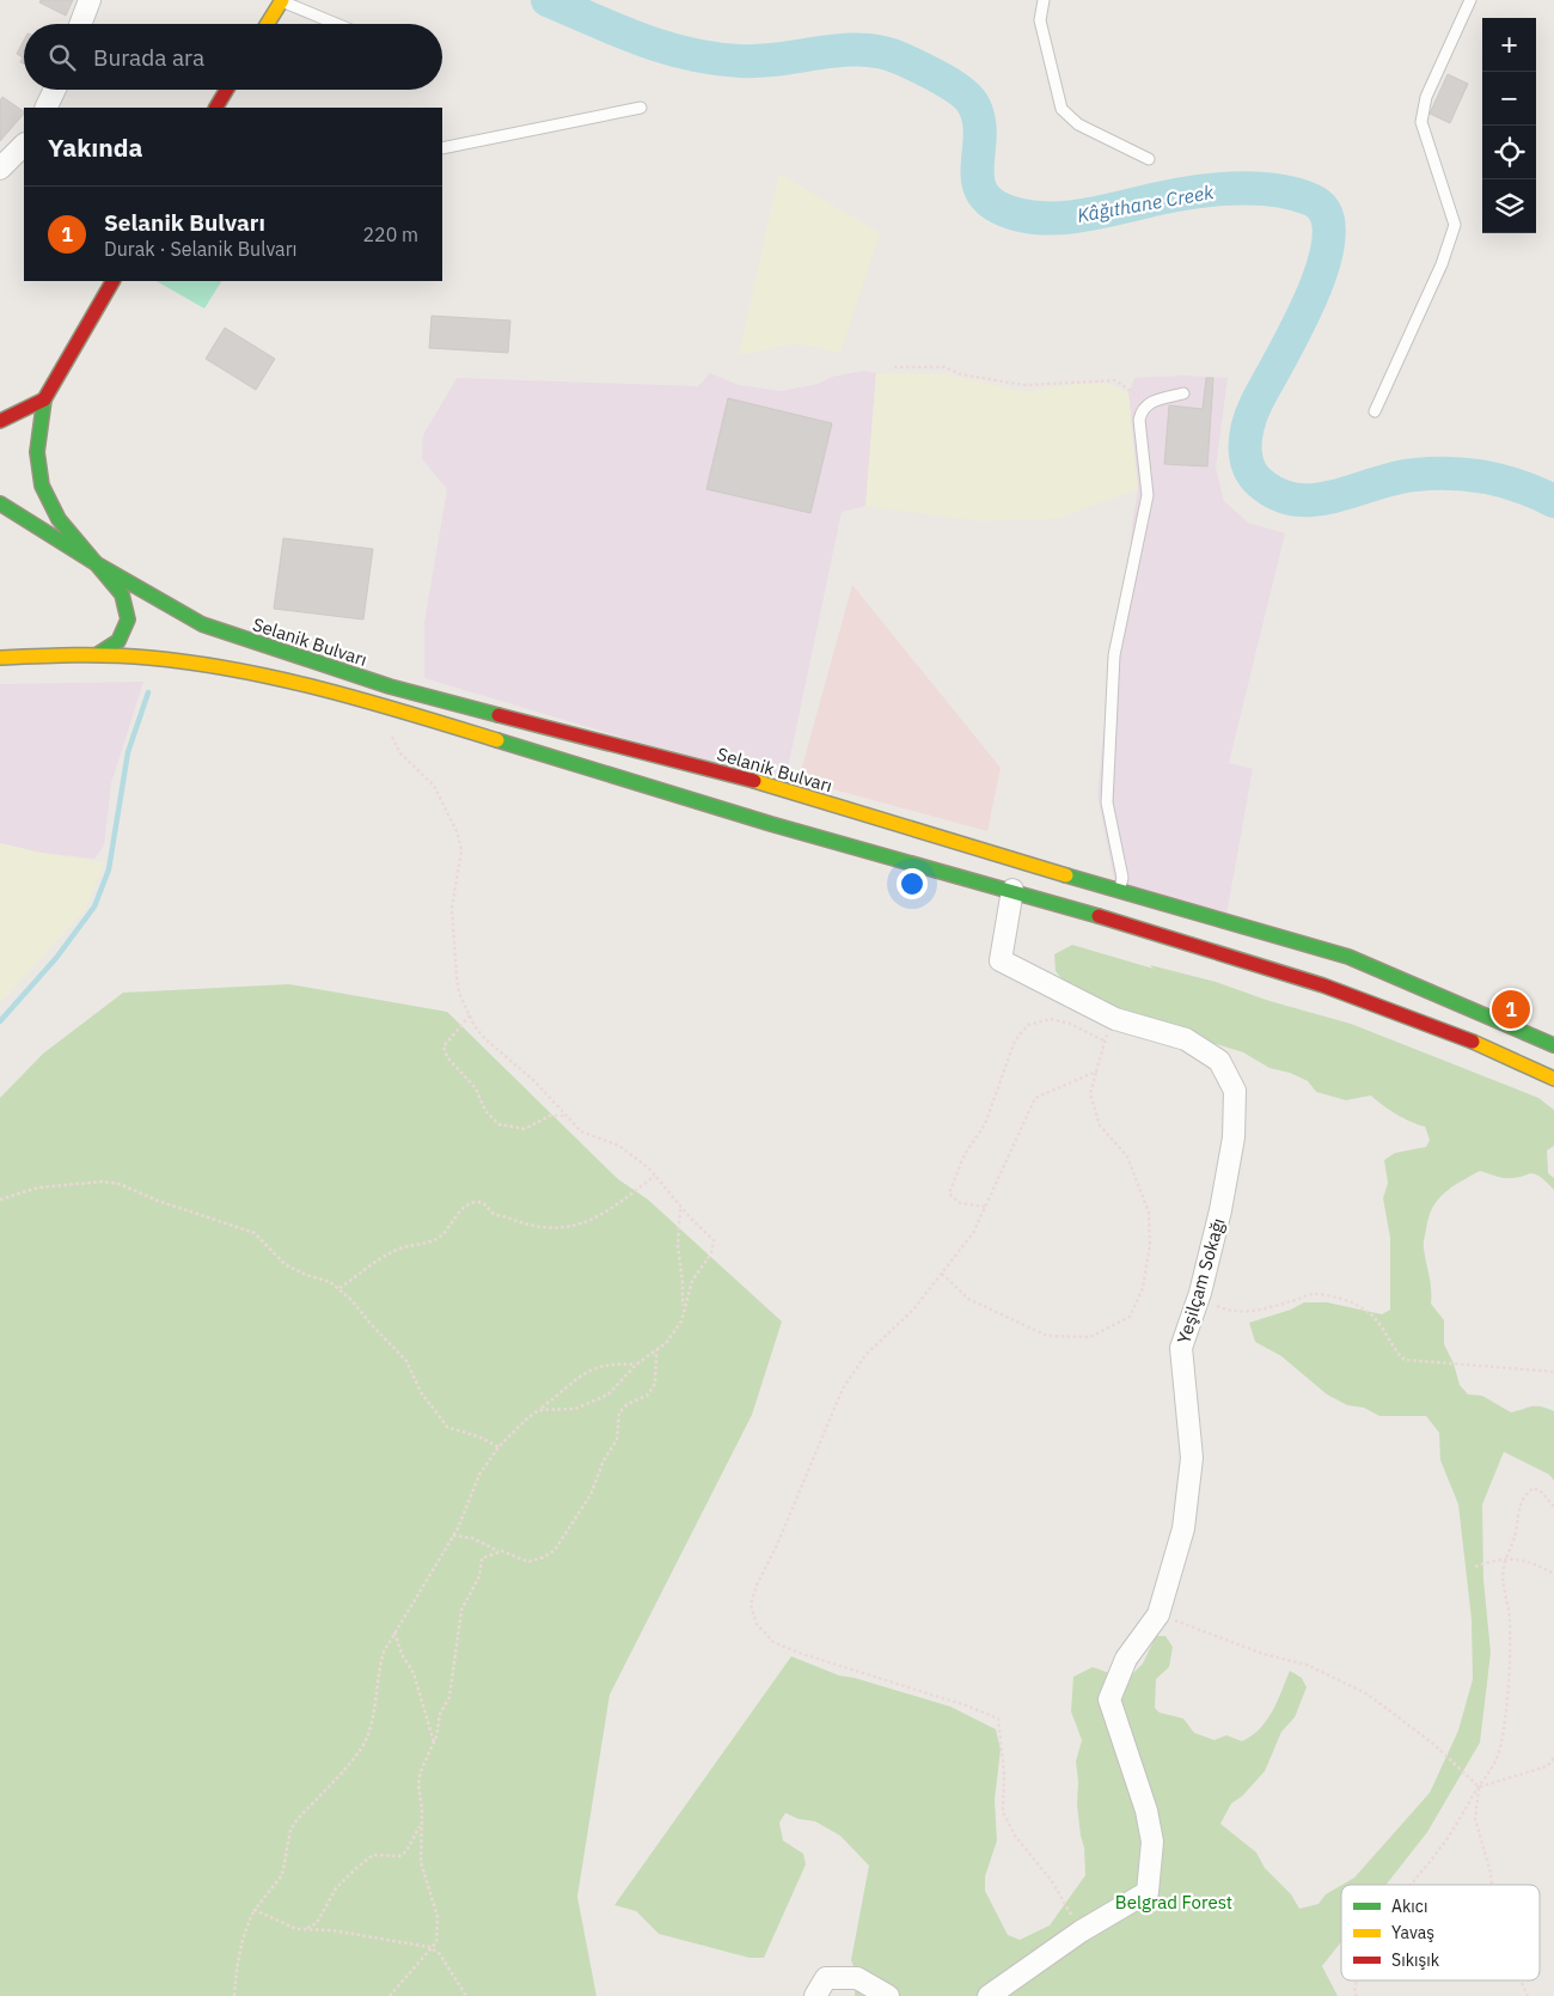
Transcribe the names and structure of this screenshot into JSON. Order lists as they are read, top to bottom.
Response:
{
  "streets": {
    "main road": ["Selanik Bulvarı"],
    "street": ["Yeşilçam Sokağı"]
  },
  "water": ["Kâğıthane Creek"],
  "parks": ["Belgrad Forest"],
  "legend": ["Akıcı", "Yavaş", "Sıkışık"],
  "page": {
    "map_buttons": ["+", "−"],
    "search": "Burada ara",
    "heading": "Yakında",
    "list": [
      {
        "mark": "1",
        "name": "Selanik Bulvarı",
        "note": "Durak · Selanik Bulvarı",
        "value": "220 m"
      }
    ],
    "pins": "1"
  }
}
